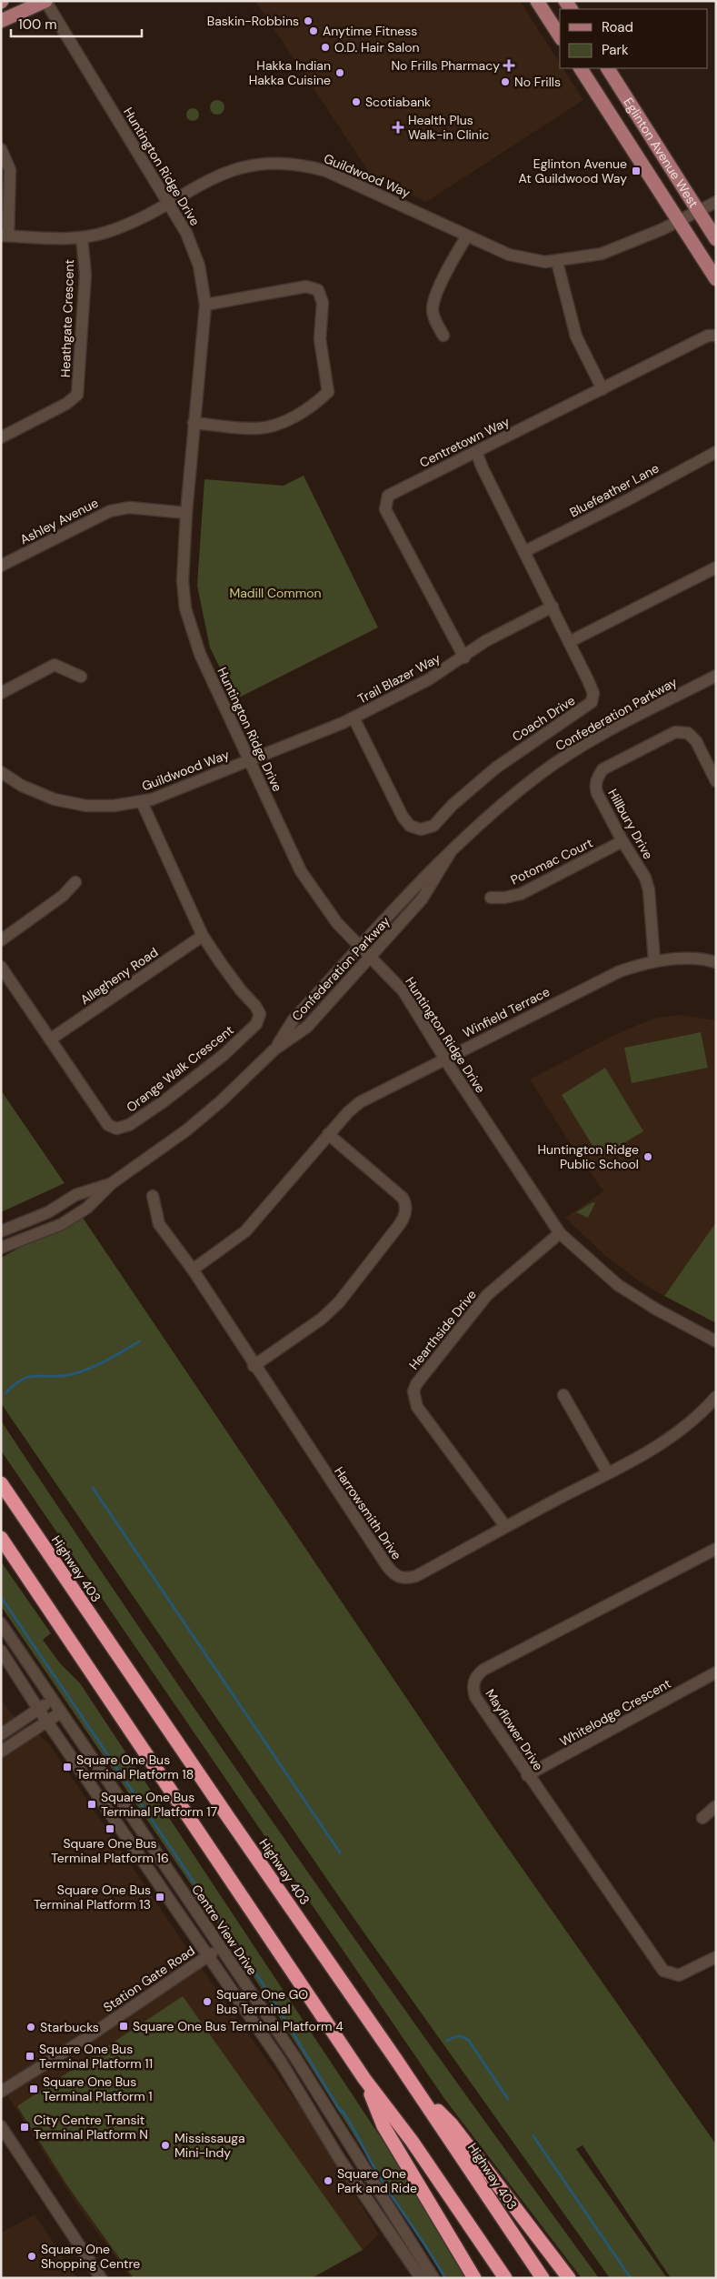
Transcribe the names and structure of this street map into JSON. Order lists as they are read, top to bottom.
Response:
{
  "streets": {
    "highway": ["Highway 403"],
    "main road": ["Eglinton Avenue West"],
    "street": [
      "Huntington Ridge Drive",
      "Guildwood Way",
      "Heathgate Crescent",
      "Centretown Way",
      "Bluefeather Lane",
      "Ashley Avenue",
      "Trail Blazer Way",
      "Confederation Parkway",
      "Coach Drive",
      "Hillbury Drive",
      "Potomac Court",
      "Allegheny Road",
      "Winfield Terrace",
      "Orange Walk Crescent",
      "Hearthside Drive",
      "Harrowsmith Drive",
      "Whitelodge Crescent",
      "Mayflower Drive",
      "Centre View Drive",
      "Station Gate Road"
    ]
  },
  "crossings": [
    ["Eglinton Avenue West", "Guildwood Way"],
    ["Huntington Ridge Drive", "Guildwood Way"],
    ["Huntington Ridge Drive", "Ashley Avenue"],
    ["Huntington Ridge Drive", "Trail Blazer Way"],
    ["Huntington Ridge Drive", "Confederation Parkway"],
    ["Huntington Ridge Drive", "Winfield Terrace"],
    ["Huntington Ridge Drive", "Hearthside Drive"],
    ["Guildwood Way", "Heathgate Crescent"],
    ["Guildwood Way", "Trail Blazer Way"],
    ["Guildwood Way", "Orange Walk Crescent"],
    ["Centretown Way", "Trail Blazer Way"],
    ["Centretown Way", "Coach Drive"],
    ["Bluefeather Lane", "Coach Drive"],
    ["Trail Blazer Way", "Coach Drive"],
    ["Hillbury Drive", "Potomac Court"],
    ["Hillbury Drive", "Winfield Terrace"],
    ["Allegheny Road", "Orange Walk Crescent"],
    ["Winfield Terrace", "Harrowsmith Drive"],
    ["Hearthside Drive", "Harrowsmith Drive"],
    ["Whitelodge Crescent", "Mayflower Drive"],
    ["Centre View Drive", "Station Gate Road"]
  ],
  "parks": ["Madill Common"],
  "places": {
    "other": [
      "Baskin-Robbins",
      "Anytime Fitness",
      "O.D. Hair Salon",
      "Hakka Indian Hakka Cuisine",
      "No Frills",
      "Scotiabank",
      "Huntington Ridge Public School",
      "Square One GO Bus Terminal",
      "Starbucks",
      "Mississauga Mini-Indy",
      "Square One Park and Ride",
      "Square One Shopping Centre"
    ],
    "health": ["No Frills Pharmacy", "Health Plus Walk-in Clinic"],
    "transit": [
      "Eglinton Avenue At Guildwood Way",
      "Square One Bus Terminal Platform 18",
      "Square One Bus Terminal Platform 17",
      "Square One Bus Terminal Platform 16",
      "Square One Bus Terminal Platform 13",
      "Square One Bus Terminal Platform 4",
      "Square One Bus Terminal Platform 11",
      "Square One Bus Terminal Platform 1",
      "City Centre Transit Terminal Platform N"
    ]
  },
  "legend": ["Road", "Park"],
  "scale_bar": "100 m"
}
